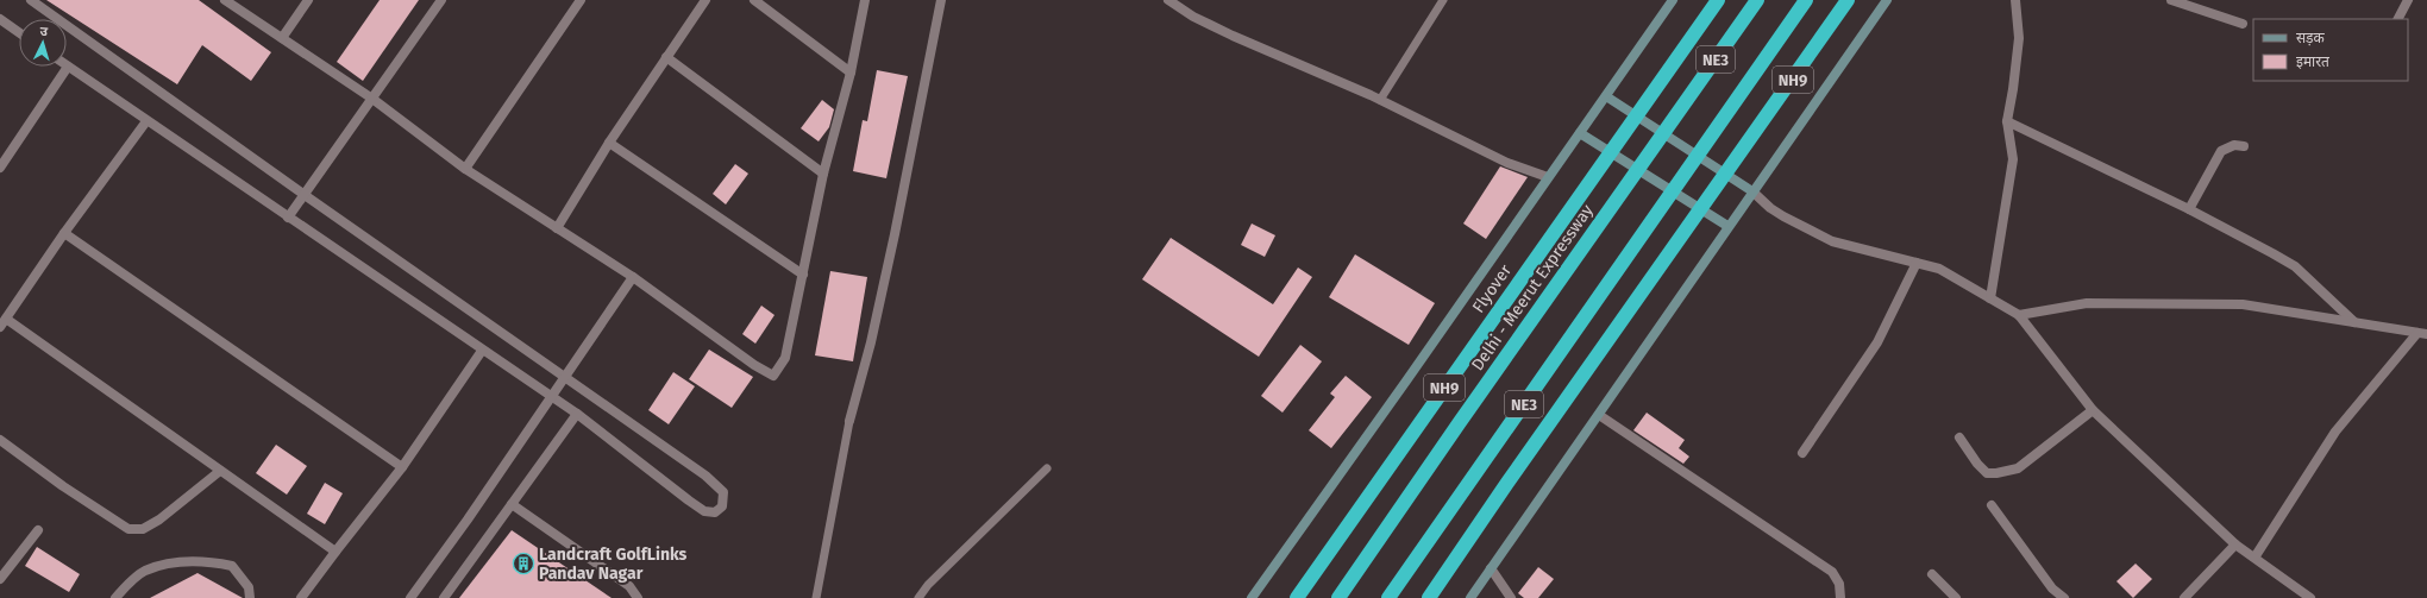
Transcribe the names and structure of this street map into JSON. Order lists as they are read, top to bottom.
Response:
{
  "streets": {
    "highway": [
      "NE3",
      "NH9",
      "Delhi - Meerut Expressway",
      "Flyover"
    ]
  },
  "places": {
    "building": ["Landcraft GolfLinks Pandav Nagar"]
  },
  "legend": ["सड़क", "इमारत"],
  "north": "top"
}
